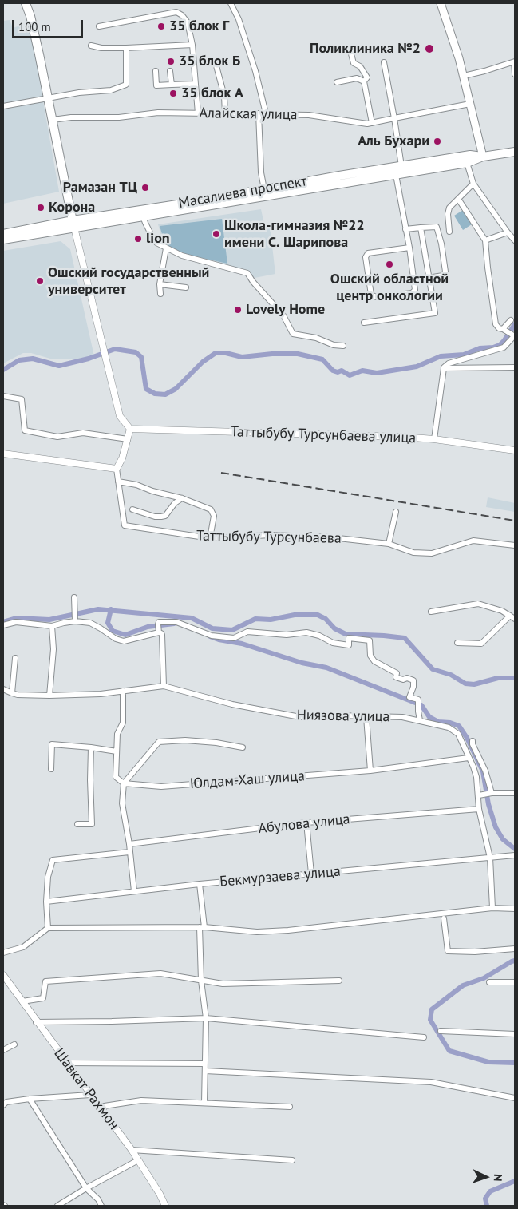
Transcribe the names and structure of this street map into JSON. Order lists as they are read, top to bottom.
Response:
{
  "streets": {
    "main road": ["Масалиева проспект"],
    "street": [
      "Алайская улица",
      "Таттыбубу Турсунбаева улица",
      "Таттыбубу Турсунбаева",
      "Ниязова улица",
      "Юлдам-Хаш улица",
      "Абулова улица",
      "Бекмурзаева улица",
      "Шавкат Рахмон"
    ]
  },
  "crossings": [
    ["Ниязова улица", "Юлдам-Хаш улица"],
    ["Ниязова улица", "Абулова улица"],
    ["Ниязова улица", "Бекмурзаева улица"]
  ],
  "places": [
    "35 блок Г",
    "Поликлиника №2",
    "35 блок Б",
    "35 блок А",
    "Аль Бухари",
    "Рамазан ТЦ",
    "Корона",
    "Школа-гимназия №22 имени С. Шарипова",
    "lion",
    "Ошский областной центр онкологии",
    "Ошский государственный университет",
    "Lovely Home"
  ],
  "scale_bar": "100 m",
  "north": "right"
}
